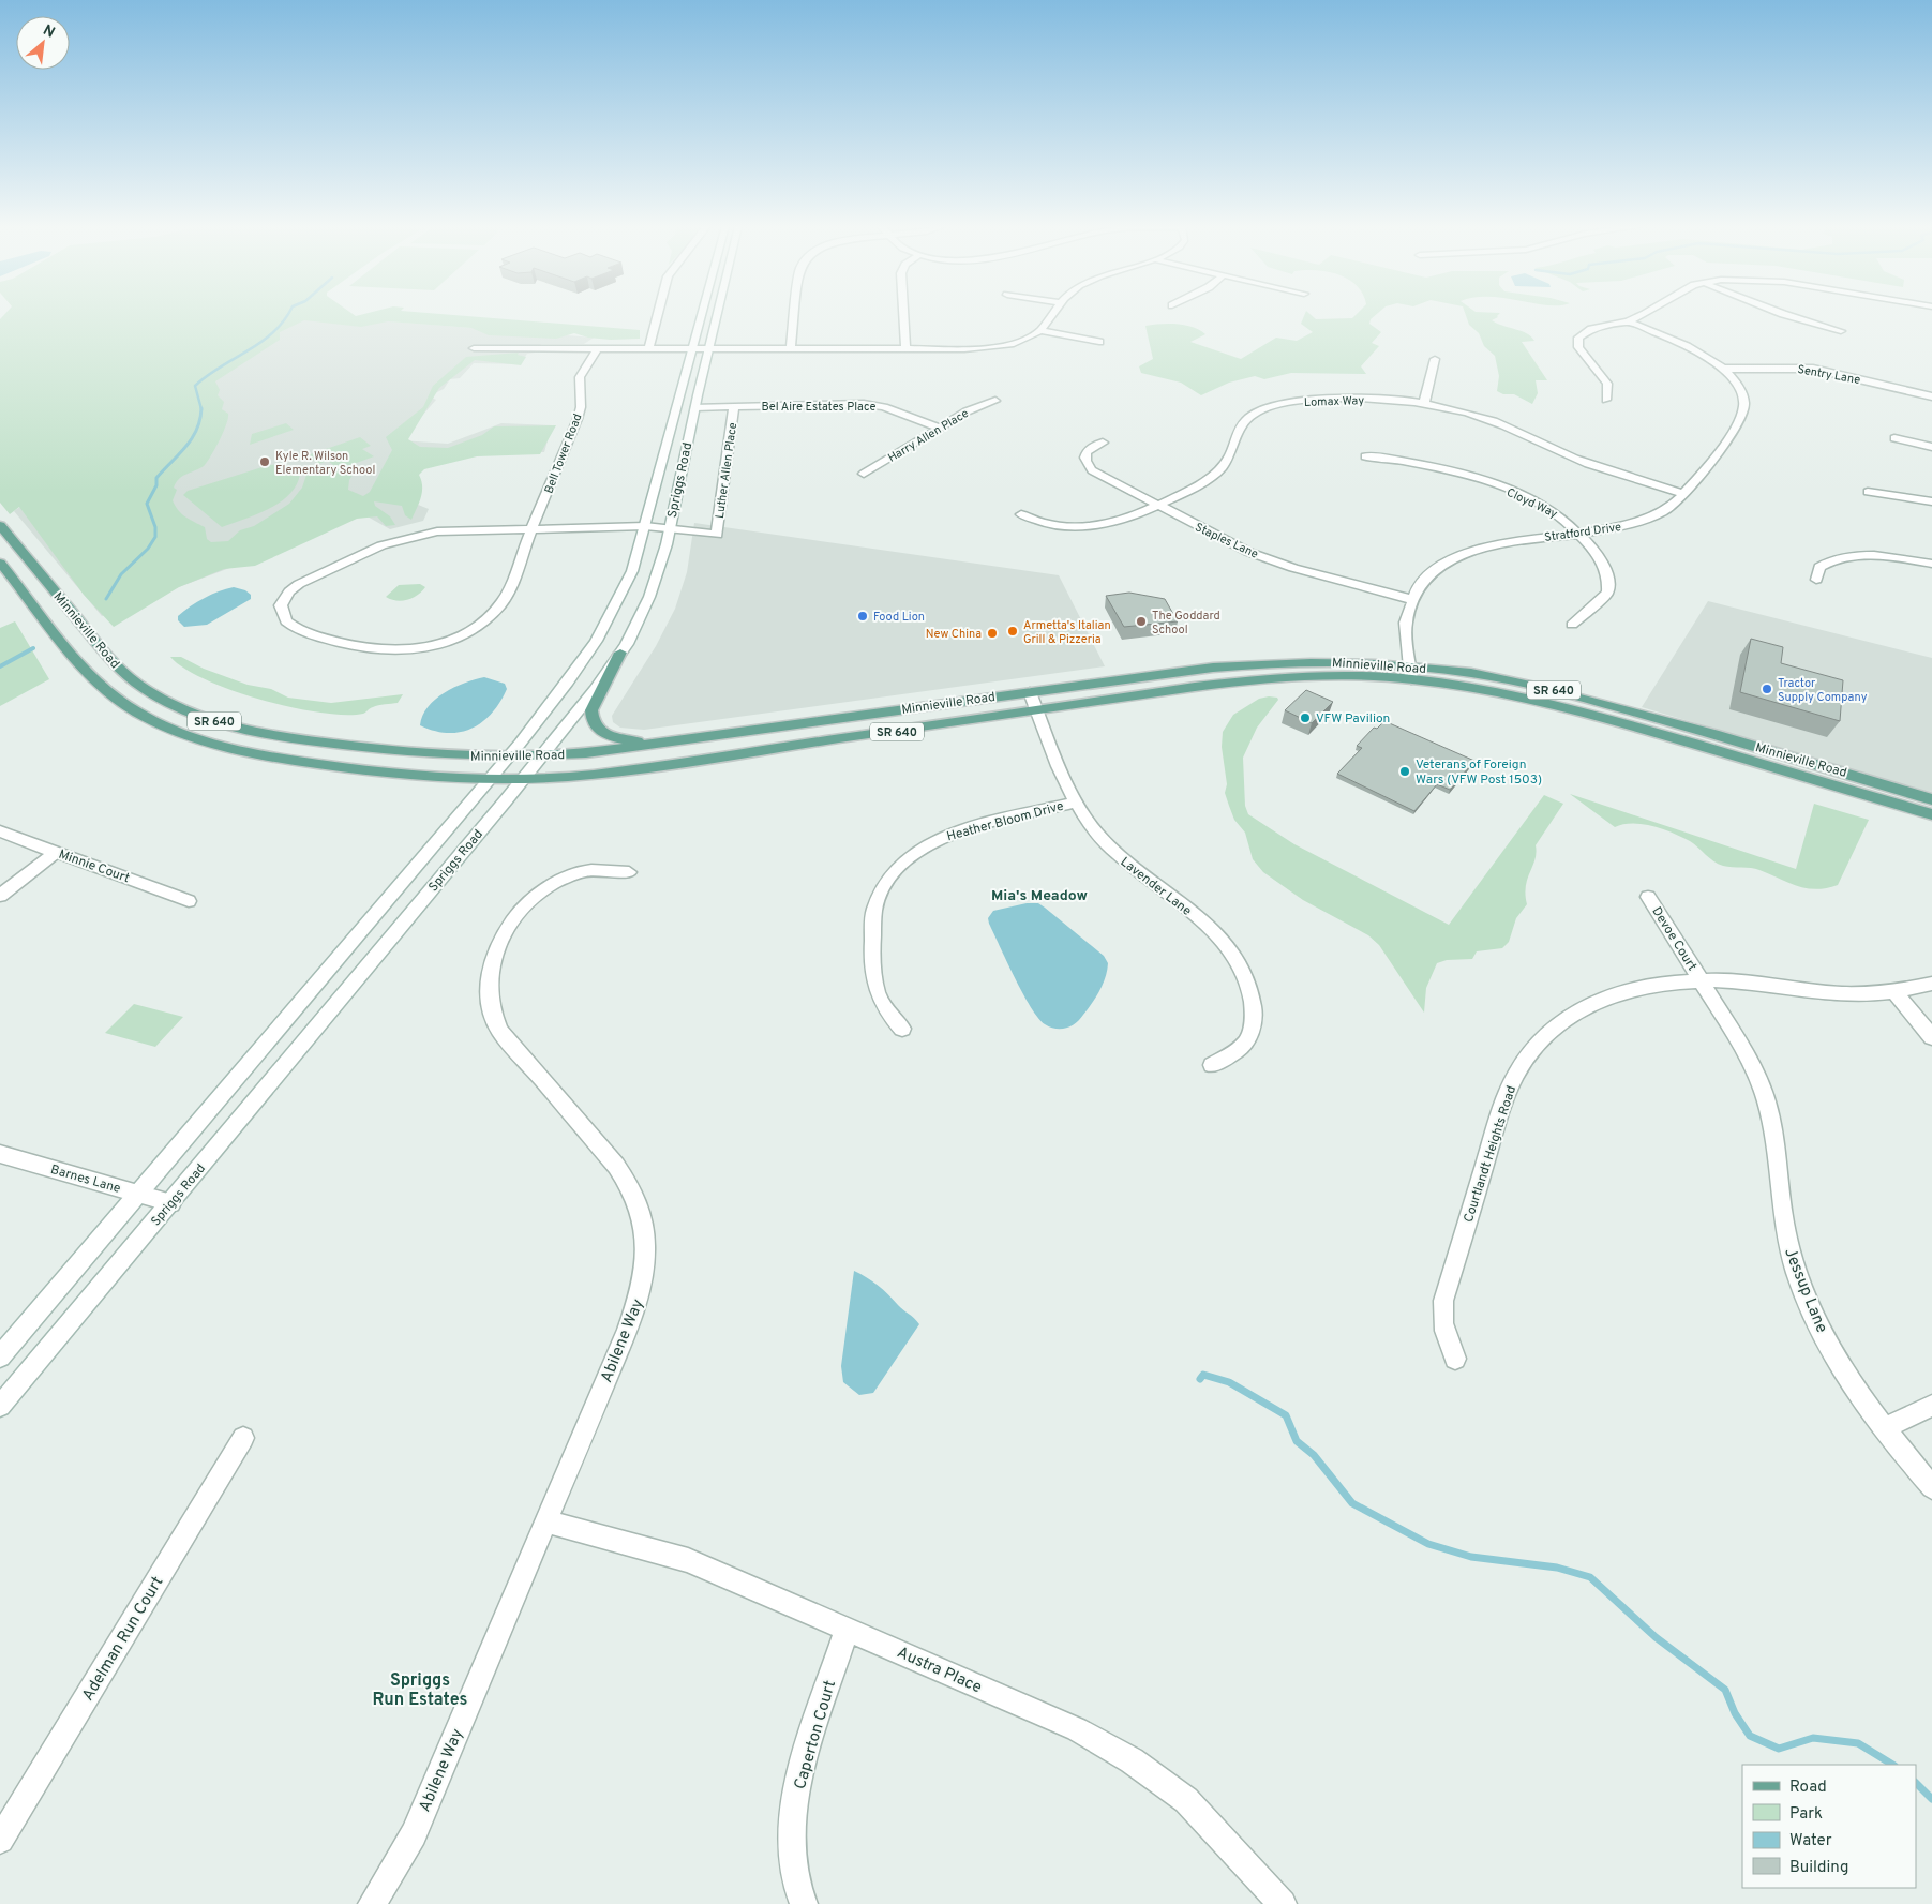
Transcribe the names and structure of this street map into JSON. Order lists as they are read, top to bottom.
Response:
{
  "streets": {
    "main road": ["Minnieville Road", "SR 640"],
    "street": [
      "Sentry Lane",
      "Lomax Way",
      "Bel Aire Estates Place",
      "Harry Allen Place",
      "Bell Tower Road",
      "Luther Allen Place",
      "Spriggs Road",
      "Cloyd Way",
      "Stratford Drive",
      "Staples Lane",
      "Heather Bloom Drive",
      "Minnie Court",
      "Lavender Lane",
      "Devoe Court",
      "Courtlandt Heights Road",
      "Barnes Lane",
      "Jessup Lane",
      "Abilene Way",
      "Adelman Run Court",
      "Austra Place",
      "Caperton Court"
    ]
  },
  "crossings": [
    ["Sentry Lane", "Stratford Drive"],
    ["Lomax Way", "Stratford Drive"],
    ["Lomax Way", "Staples Lane"],
    ["Bel Aire Estates Place", "Harry Allen Place"],
    ["Bel Aire Estates Place", "Luther Allen Place"],
    ["Bel Aire Estates Place", "Spriggs Road"],
    ["Luther Allen Place", "Spriggs Road"],
    ["Spriggs Road", "Minnieville Road"],
    ["Spriggs Road", "Barnes Lane"],
    ["Cloyd Way", "Stratford Drive"],
    ["Stratford Drive", "Staples Lane"],
    ["Minnieville Road", "Lavender Lane"],
    ["Heather Bloom Drive", "Lavender Lane"],
    ["Devoe Court", "Courtlandt Heights Road"],
    ["Devoe Court", "Jessup Lane"],
    ["Courtlandt Heights Road", "Jessup Lane"],
    ["Abilene Way", "Austra Place"],
    ["Austra Place", "Caperton Court"]
  ],
  "districts": ["Mia's Meadow", "Spriggs Run Estates"],
  "places": [
    "Kyle R. Wilson Elementary School",
    "Food Lion",
    "The Goddard School",
    "Armetta's Italian Grill & Pizzeria",
    "New China",
    "Tractor Supply Company",
    "VFW Pavilion",
    "Veterans of Foreign Wars (VFW Post 1503)"
  ],
  "legend": [
    "Road",
    "Park",
    "Water",
    "Building"
  ],
  "north": "top right"
}
